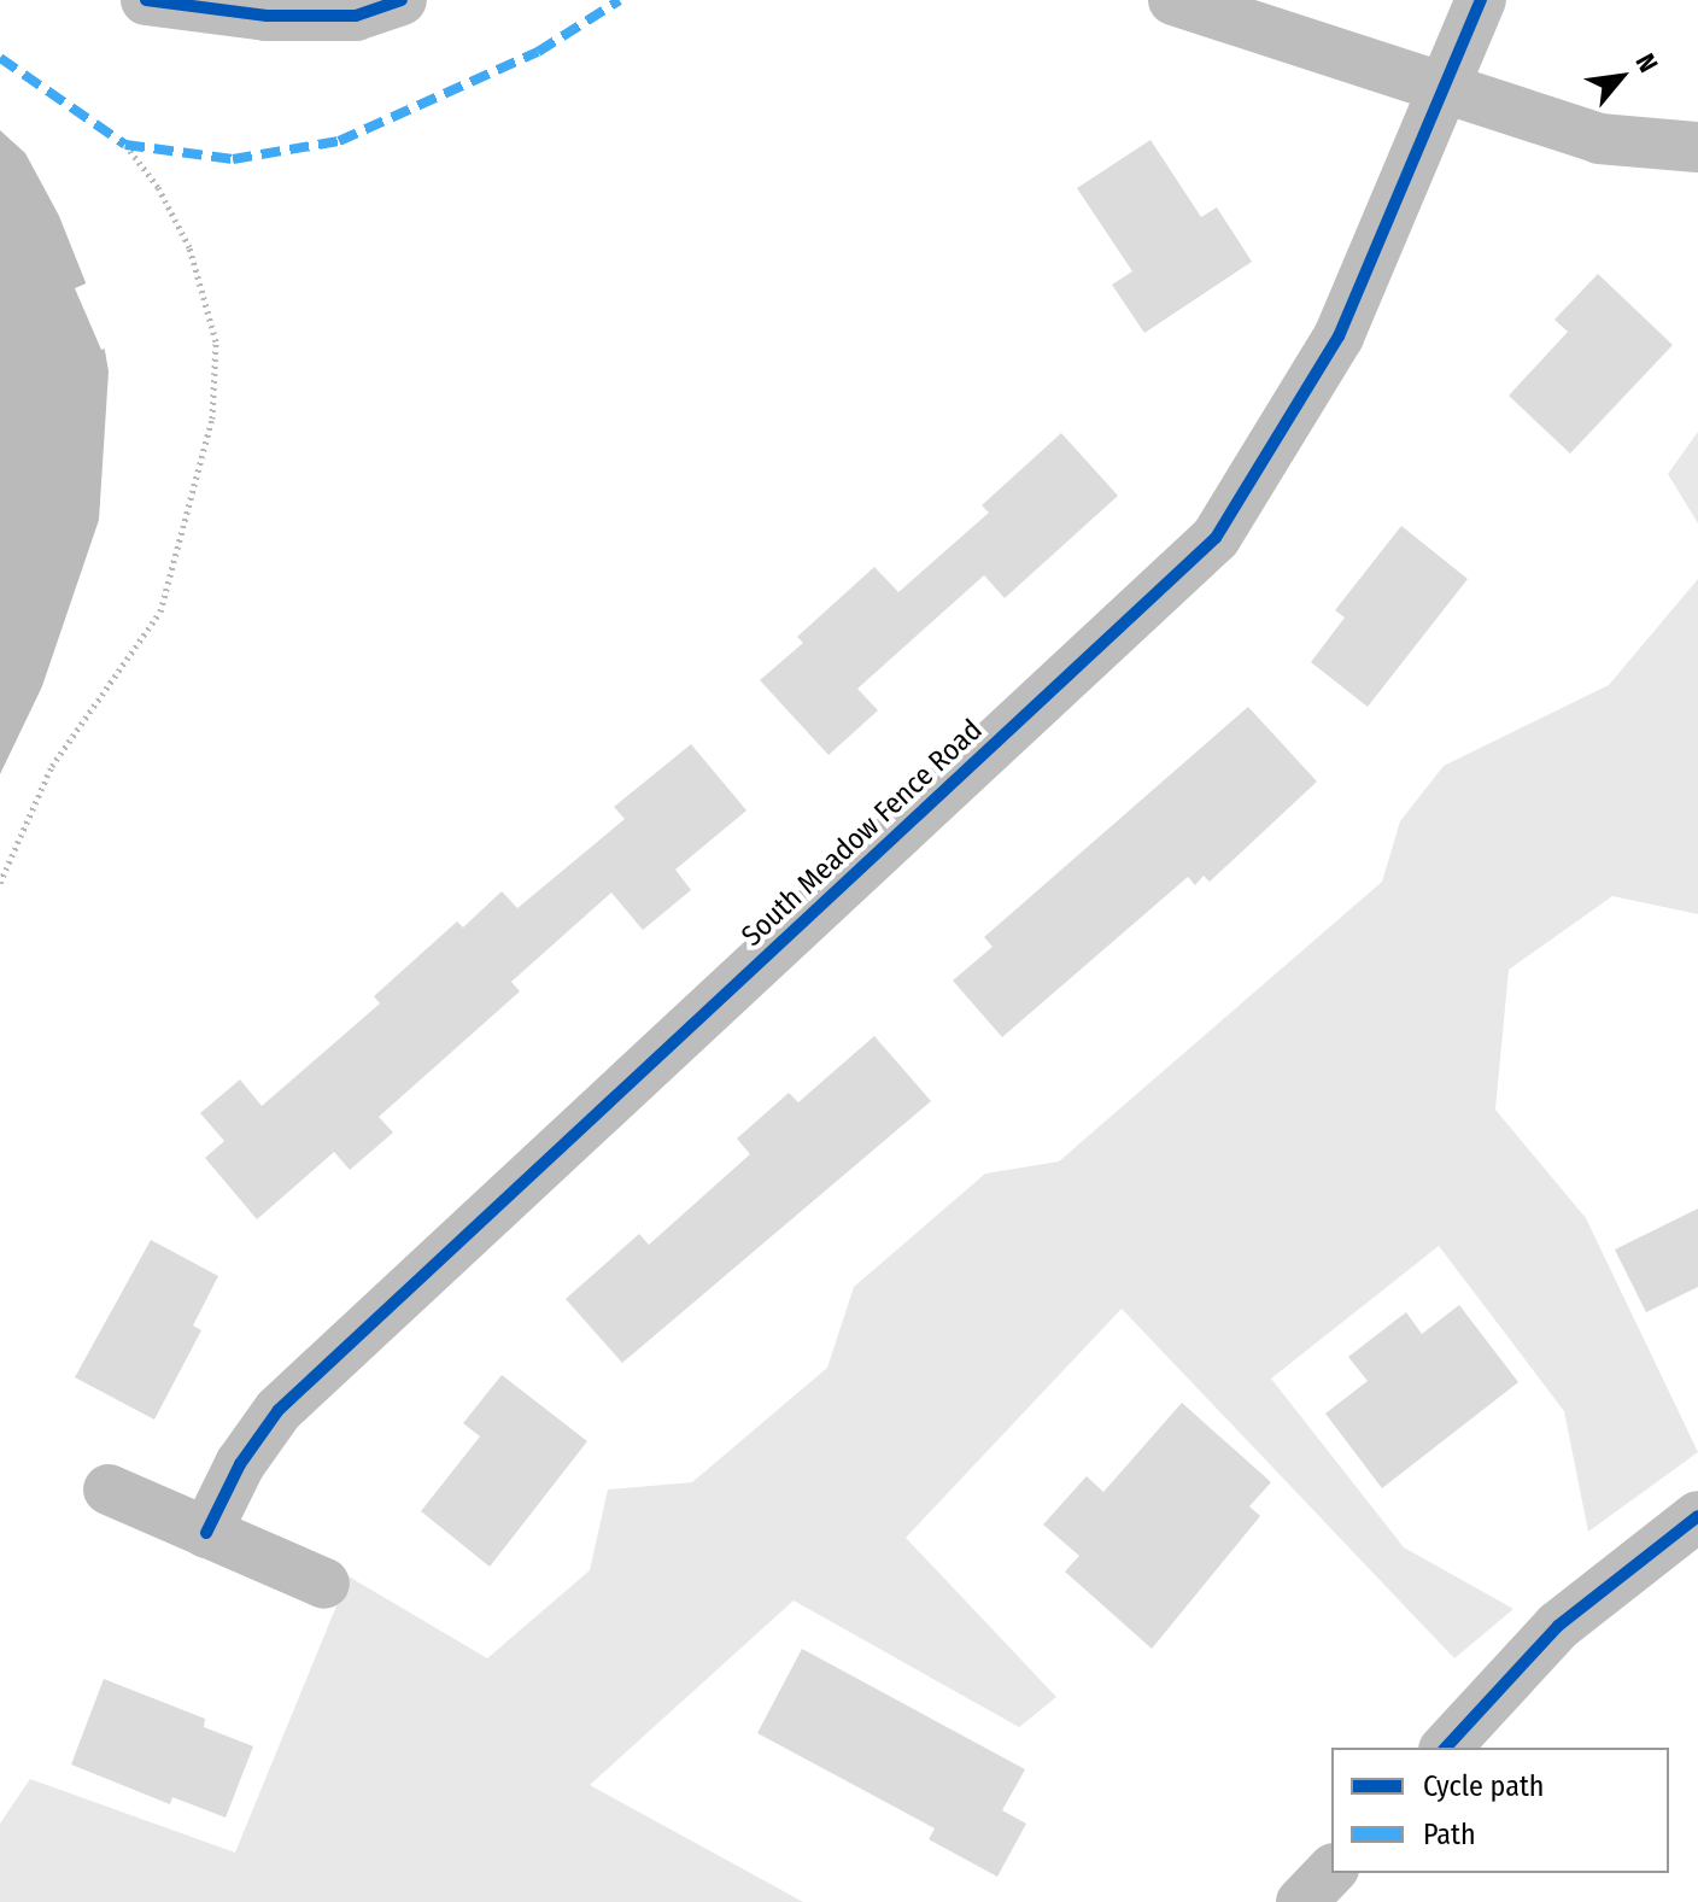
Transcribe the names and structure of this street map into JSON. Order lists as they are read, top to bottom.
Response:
{
  "streets": {
    "street": ["South Meadow Fence Road"]
  },
  "legend": ["Cycle path", "Path"],
  "north": "top right"
}
